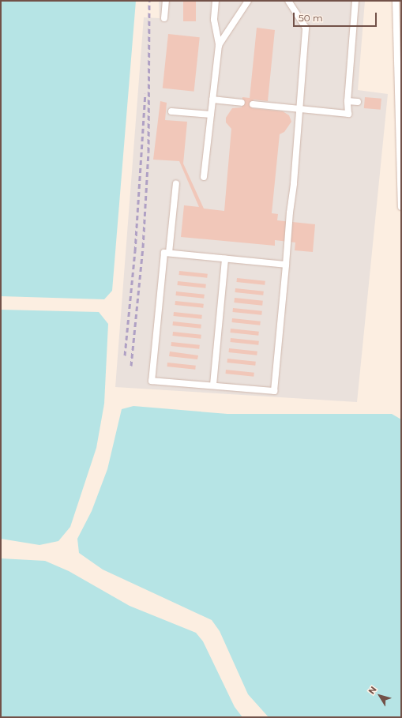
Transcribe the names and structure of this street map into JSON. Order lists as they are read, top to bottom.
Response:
{
  "scale_bar": "50 m",
  "north": "top left"
}
